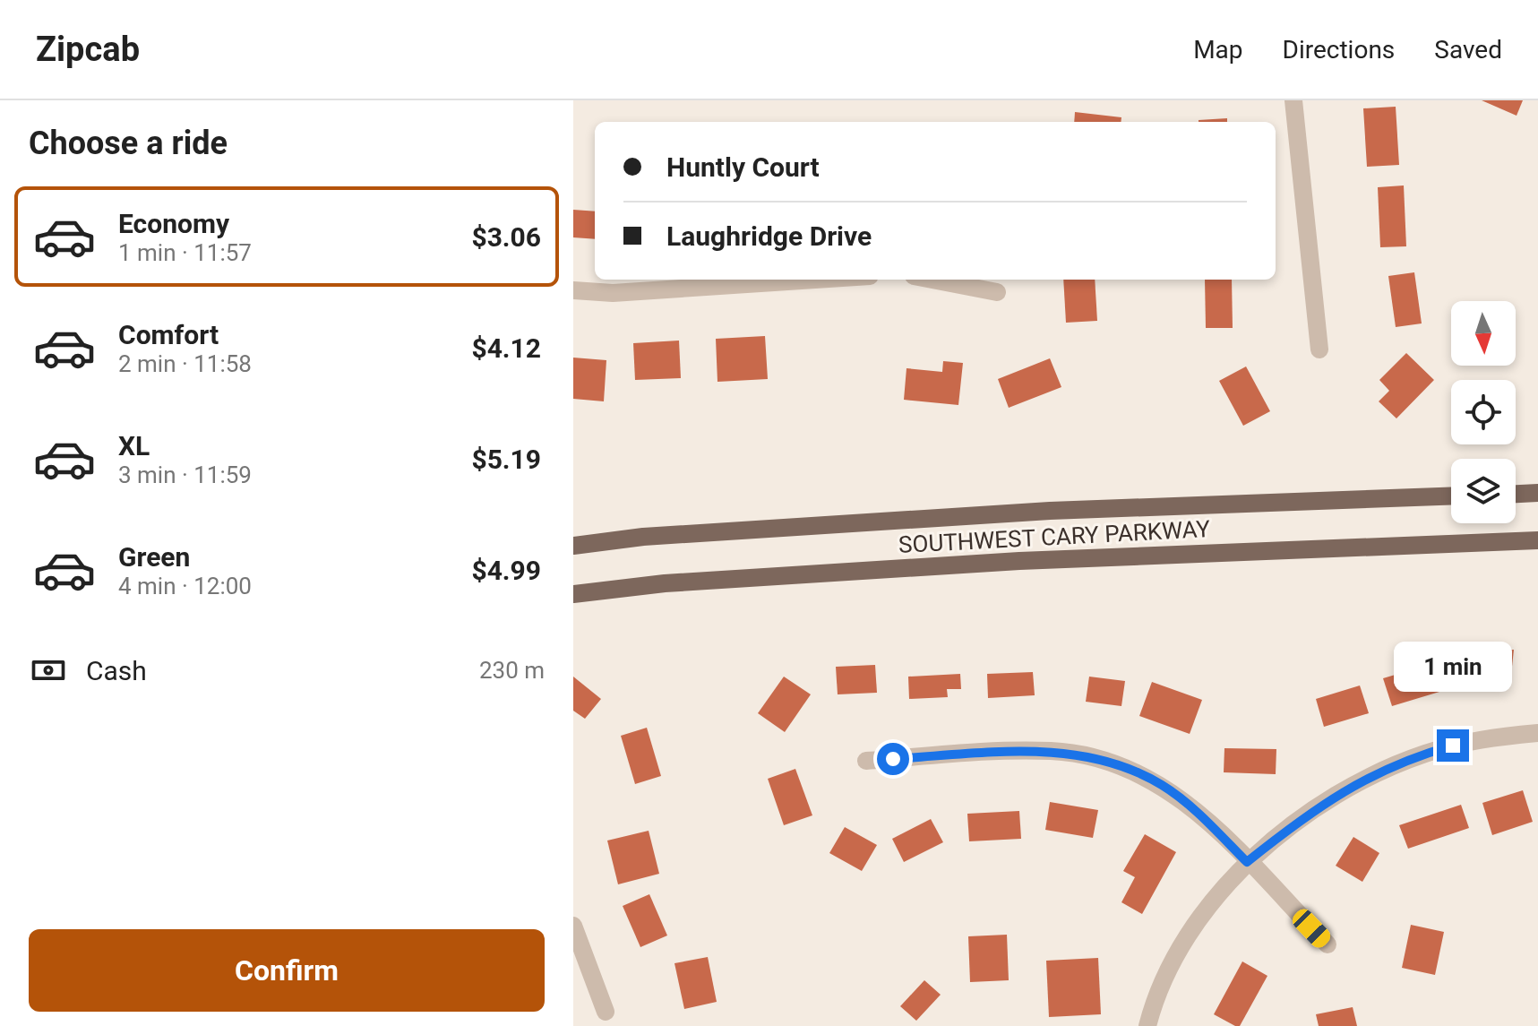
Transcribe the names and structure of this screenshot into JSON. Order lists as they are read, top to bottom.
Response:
{
  "streets": {
    "main road": ["SOUTHWEST CARY PARKWAY"]
  },
  "north": "bottom",
  "page": {
    "header": "Zipcab",
    "nav": ["Map", "Directions", "Saved"],
    "heading": "Choose a ride",
    "banner": ["Huntly Court", "Laughridge Drive"],
    "list": [
      {
        "name": "Economy",
        "note": "1 min · 11:57",
        "value": "$3.06"
      },
      {
        "name": "Comfort",
        "note": "2 min · 11:58",
        "value": "$4.12"
      },
      {
        "name": "XL",
        "note": "3 min · 11:59",
        "value": "$5.19"
      },
      {
        "name": "Green",
        "note": "4 min · 12:00",
        "value": "$4.99"
      }
    ],
    "pay": ["Cash", "230 m"],
    "bubble": "1 min",
    "buttons": "Confirm"
  }
}
